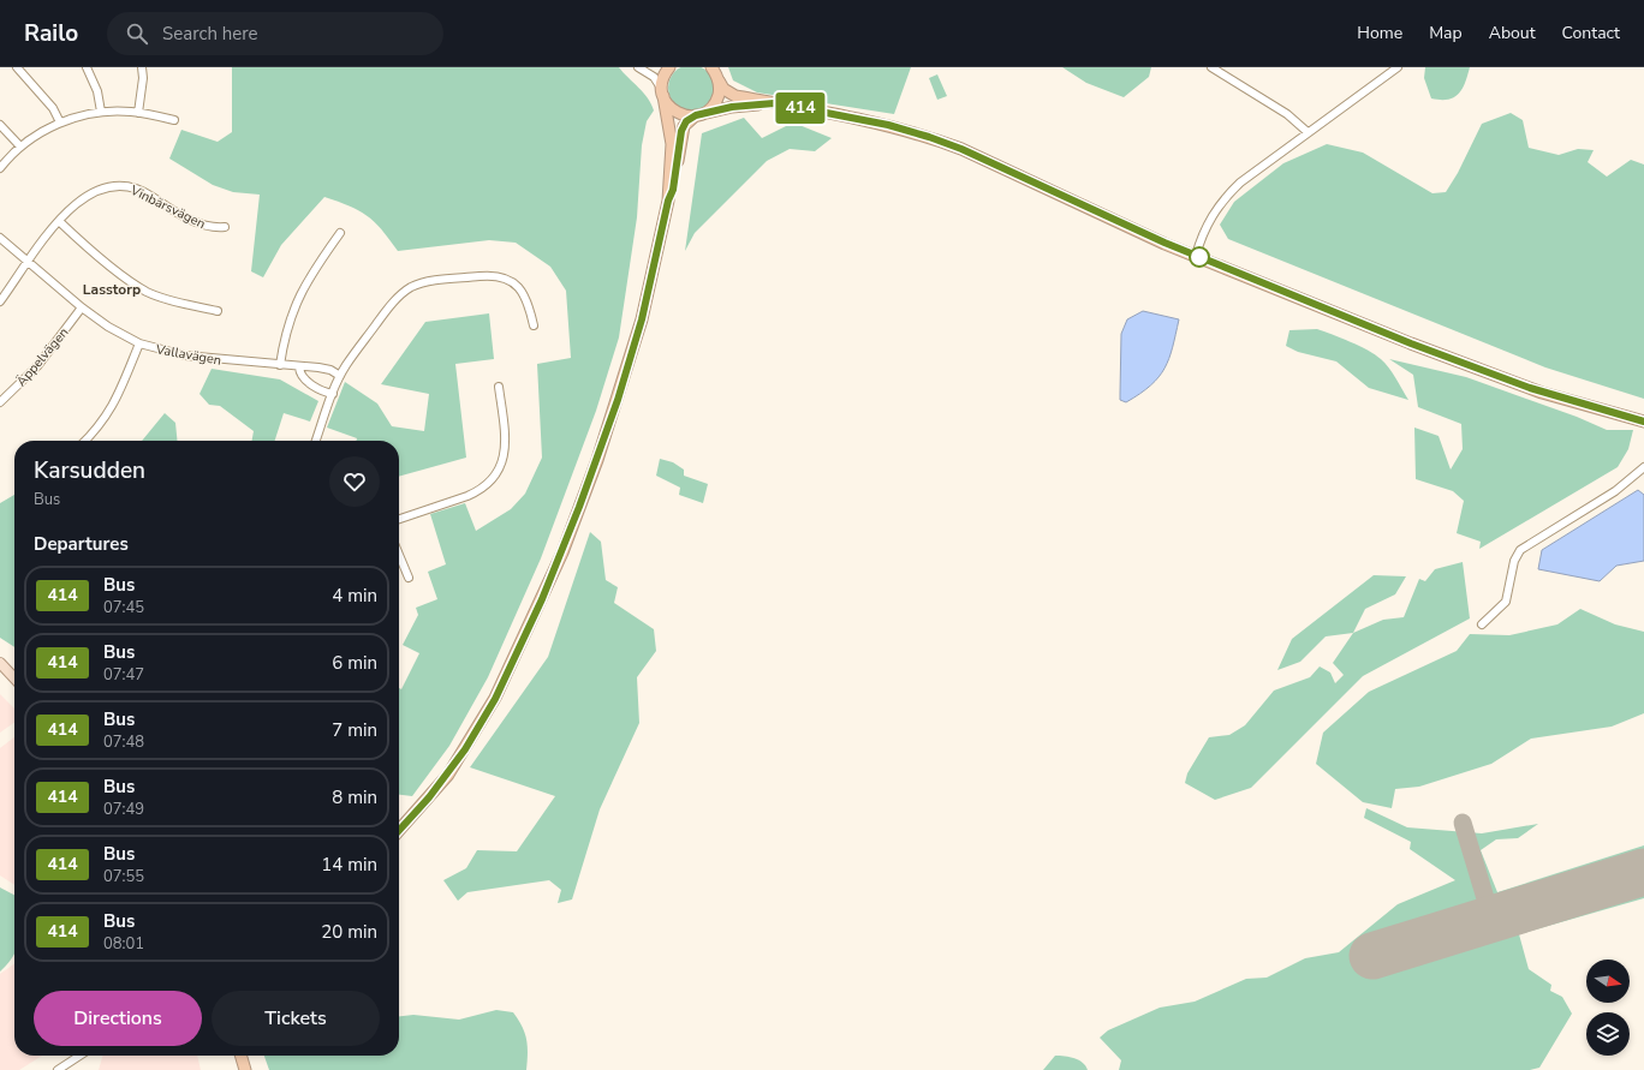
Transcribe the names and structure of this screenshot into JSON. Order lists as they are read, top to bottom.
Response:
{
  "streets": {
    "street": ["Vinbärsvägen", "Vallavägen", "Äppelvägen"]
  },
  "crossings": [
    ["Vinbärsvägen", "Vallavägen"],
    ["Vallavägen", "Äppelvägen"]
  ],
  "districts": ["Lasstorp"],
  "lines": ["bus line 414"],
  "north": "right",
  "page": {
    "header": "Railo",
    "search": "Search here",
    "nav": [
      "Home",
      "Map",
      "About",
      "Contact"
    ],
    "on_map": "414",
    "heading": [
      ["Karsudden", "Bus"],
      "Departures"
    ],
    "list": [
      {
        "mark": "414",
        "name": "Bus",
        "note": "07:45",
        "value": "4 min"
      },
      {
        "mark": "414",
        "name": "Bus",
        "note": "07:47",
        "value": "6 min"
      },
      {
        "mark": "414",
        "name": "Bus",
        "note": "07:48",
        "value": "7 min"
      },
      {
        "mark": "414",
        "name": "Bus",
        "note": "07:49",
        "value": "8 min"
      },
      {
        "mark": "414",
        "name": "Bus",
        "note": "07:55",
        "value": "14 min"
      },
      {
        "mark": "414",
        "name": "Bus",
        "note": "08:01",
        "value": "20 min"
      }
    ],
    "buttons": ["Directions", "Tickets"]
  }
}
